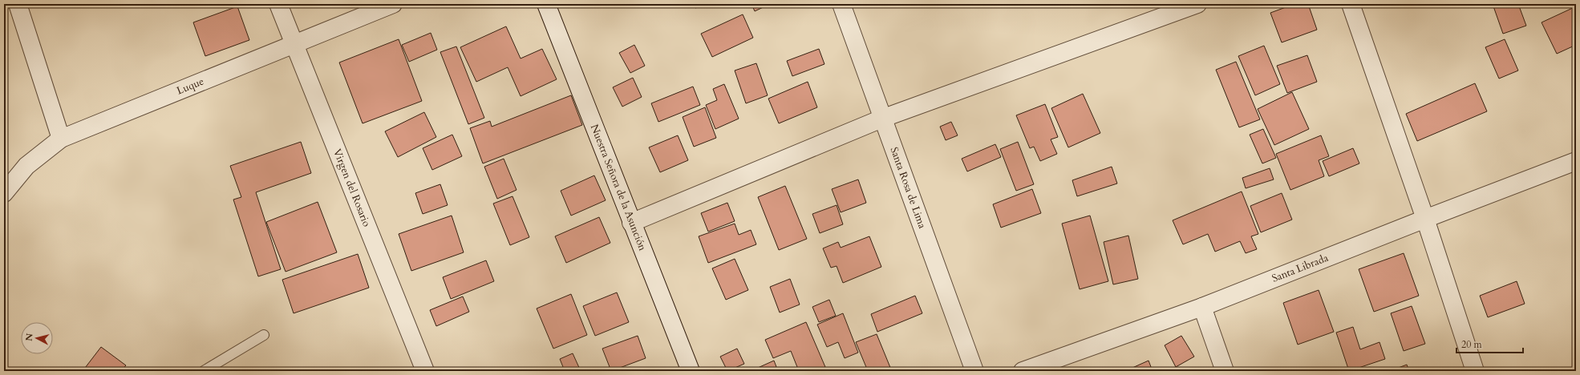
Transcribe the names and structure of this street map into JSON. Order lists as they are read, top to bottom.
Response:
{
  "streets": {
    "street": [
      "Luque",
      "Virgen del Rosario",
      "Nuestra Señora de la Asunción",
      "Santa Rosa de Lima",
      "Santa Librada"
    ]
  },
  "crossings": [
    ["Luque", "Virgen del Rosario"]
  ],
  "scale_bar": "20 m",
  "north": "left"
}
